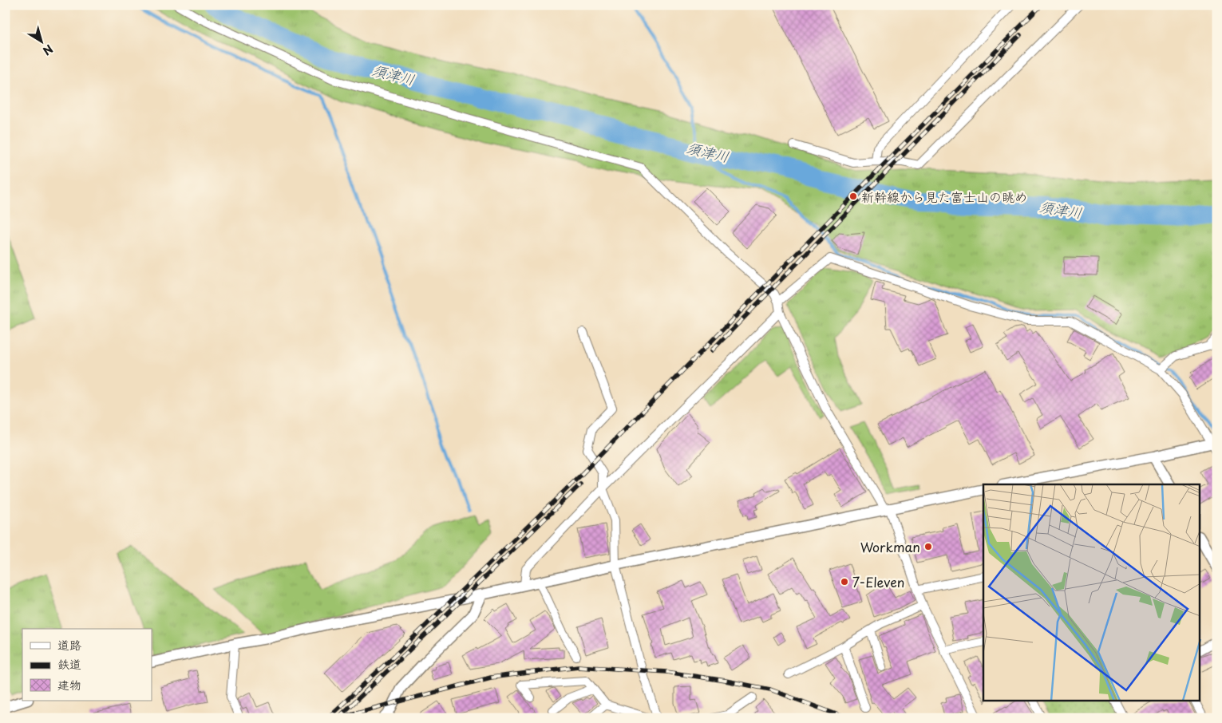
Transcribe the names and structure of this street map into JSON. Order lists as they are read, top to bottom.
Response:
{
  "water": ["須津川"],
  "places": ["新幹線から見た富士山の眺め", "Workman", "7-Eleven"],
  "legend": ["道路", "鉄道", "建物"],
  "north": "bottom right"
}
